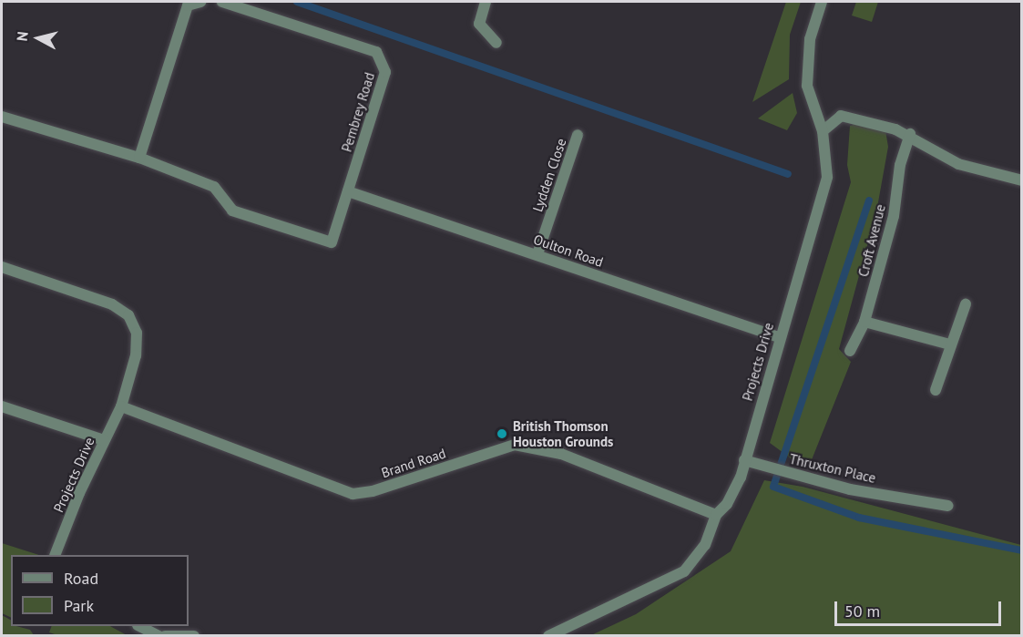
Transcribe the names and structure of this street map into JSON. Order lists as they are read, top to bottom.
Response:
{
  "streets": {
    "street": [
      "Pembrey Road",
      "Lydden Close",
      "Croft Avenue",
      "Oulton Road",
      "Projects Drive",
      "Brand Road",
      "Thruxton Place"
    ]
  },
  "crossings": [
    ["Pembrey Road", "Oulton Road"],
    ["Lydden Close", "Oulton Road"],
    ["Oulton Road", "Projects Drive"],
    ["Projects Drive", "Brand Road"],
    ["Projects Drive", "Thruxton Place"]
  ],
  "places": ["British Thomson Houston Grounds"],
  "legend": ["Road", "Park"],
  "scale_bar": "50 m",
  "north": "left"
}
